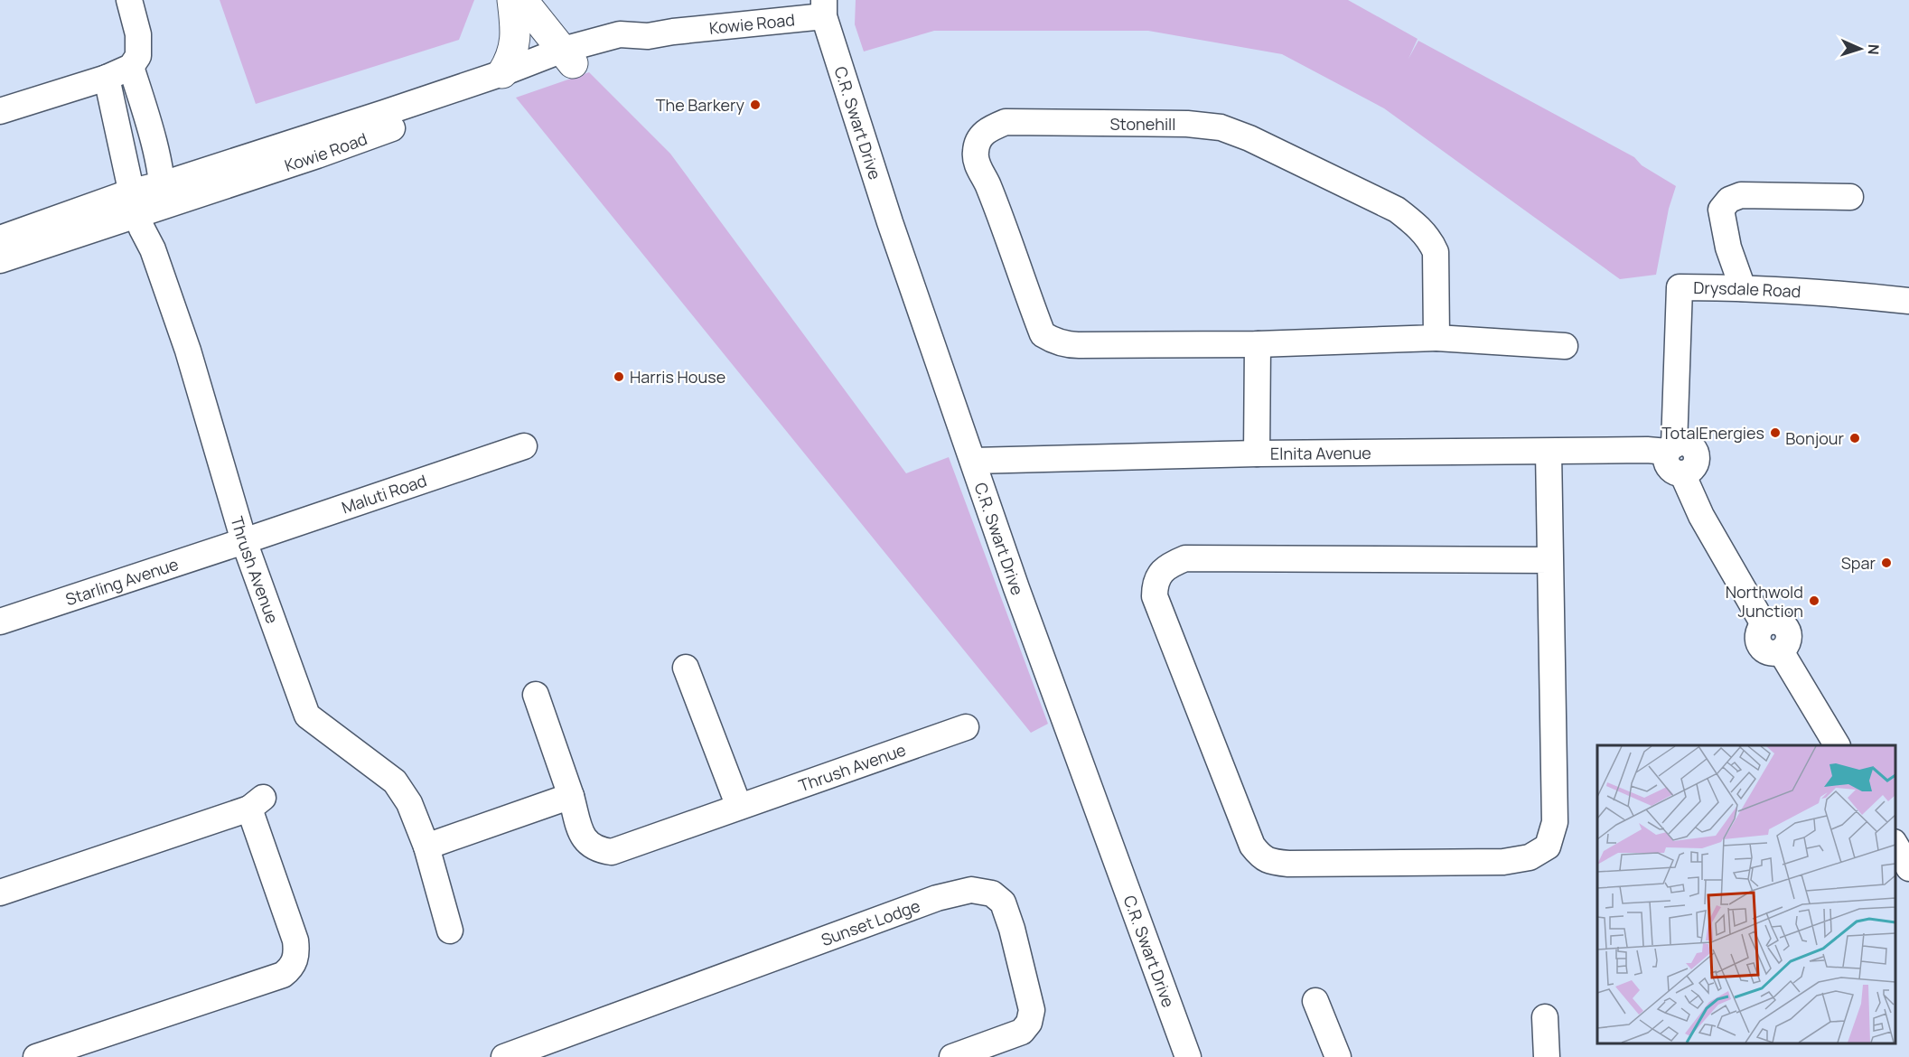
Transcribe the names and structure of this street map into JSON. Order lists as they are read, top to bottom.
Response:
{
  "streets": {
    "street": [
      "Kowie Road",
      "C.R. Swart Drive",
      "Stonehill",
      "Drysdale Road",
      "Elnita Avenue",
      "Maluti Road",
      "Thrush Avenue",
      "Starling Avenue",
      "Sunset Lodge"
    ]
  },
  "crossings": [
    ["Kowie Road", "C.R. Swart Drive"],
    ["Kowie Road", "Thrush Avenue"],
    ["C.R. Swart Drive", "Elnita Avenue"],
    ["Drysdale Road", "Elnita Avenue"],
    ["Maluti Road", "Thrush Avenue"],
    ["Maluti Road", "Starling Avenue"],
    ["Thrush Avenue", "Starling Avenue"]
  ],
  "places": [
    "The Barkery",
    "Harris House",
    "TotalEnergies",
    "Bonjour",
    "Spar",
    "Northwold Junction"
  ],
  "north": "right"
}
